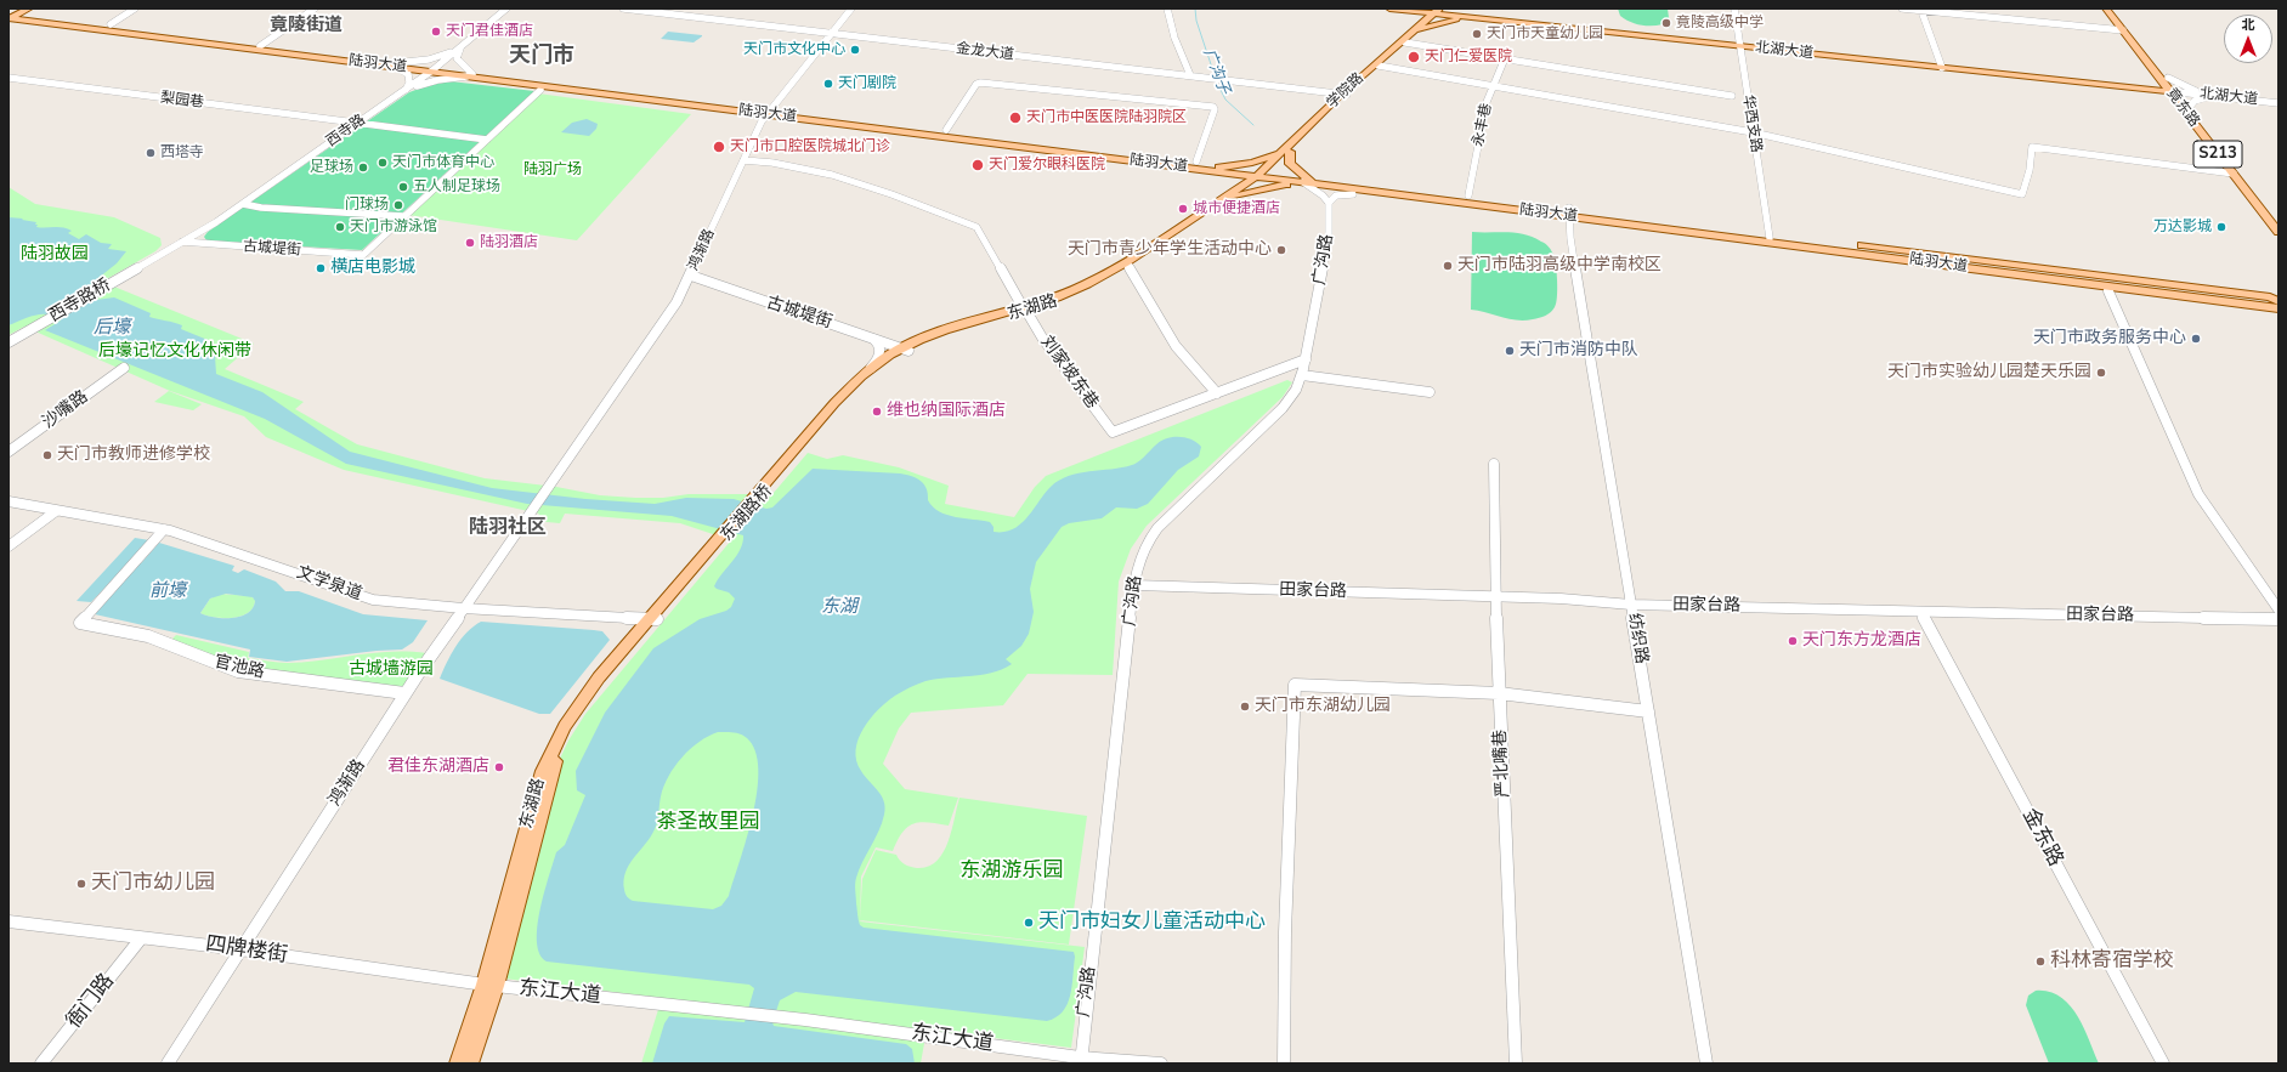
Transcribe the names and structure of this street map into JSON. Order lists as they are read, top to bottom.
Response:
{
  "streets": {
    "main road": [
      "北湖大道",
      "陆羽大道",
      "学院路",
      "竟东路",
      "S213",
      "东湖路",
      "东湖路桥"
    ],
    "street": [
      "金龙大道",
      "梨园巷",
      "华西支路",
      "永丰巷",
      "西寺路",
      "古城堤街",
      "鸿渐路",
      "广沟路",
      "西寺路桥",
      "刘家坡东巷",
      "沙嘴路",
      "文学泉道",
      "田家台路",
      "纺织路",
      "官池路",
      "严北嘴巷",
      "金东路",
      "四牌楼街",
      "东江大道",
      "衙门路"
    ]
  },
  "crossings": [
    ["北湖大道", "学院路"],
    ["北湖大道", "竟东路"],
    ["北湖大道", "华西支路"],
    ["金龙大道", "学院路"],
    ["金龙大道", "鸿渐路"],
    ["陆羽大道", "学院路"],
    ["陆羽大道", "华西支路"],
    ["陆羽大道", "西寺路"],
    ["陆羽大道", "鸿渐路"],
    ["陆羽大道", "东湖路"],
    ["陆羽大道", "纺织路"],
    ["学院路", "东湖路"],
    ["梨园巷", "西寺路"],
    ["西寺路", "古城堤街"],
    ["西寺路", "西寺路桥"],
    ["古城堤街", "鸿渐路"],
    ["古城堤街", "东湖路"],
    ["鸿渐路", "刘家坡东巷"],
    ["鸿渐路", "文学泉道"],
    ["鸿渐路", "官池路"],
    ["鸿渐路", "四牌楼街"],
    ["广沟路", "田家台路"],
    ["广沟路", "东江大道"],
    ["东湖路", "刘家坡东巷"],
    ["东湖路", "东湖路桥"],
    ["东湖路", "文学泉道"],
    ["东湖路", "四牌楼街"],
    ["东湖路", "东江大道"],
    ["文学泉道", "官池路"],
    ["田家台路", "纺织路"],
    ["田家台路", "严北嘴巷"],
    ["田家台路", "金东路"],
    ["四牌楼街", "东江大道"],
    ["四牌楼街", "衙门路"]
  ],
  "districts": ["竟陵街道", "天门市", "陆羽社区"],
  "water": [
    "广沟子",
    "后壕",
    "前壕",
    "东湖"
  ],
  "parks": [
    "陆羽广场",
    "陆羽故园",
    "后壕记忆文化休闲带",
    "古城墙游园",
    "茶圣故里园",
    "东湖游乐园"
  ],
  "places": [
    "竟陵高级中学",
    "天门君佳酒店",
    "天门市天童幼儿园",
    "天门市文化中心",
    "天门仁爱医院",
    "天门剧院",
    "天门市中医医院陆羽院区",
    "天门市口腔医院城北门诊",
    "西塔寺",
    "天门市体育中心",
    "天门爱尔眼科医院",
    "足球场",
    "五人制足球场",
    "门球场",
    "城市便捷酒店",
    "天门市游泳馆",
    "万达影城",
    "陆羽酒店",
    "天门市青少年学生活动中心",
    "天门市陆羽高级中学南校区",
    "横店电影城",
    "天门市政务服务中心",
    "天门市消防中队",
    "天门市实验幼儿园楚天乐园",
    "维也纳国际酒店",
    "天门市教师进修学校",
    "天门东方龙酒店",
    "天门市东湖幼儿园",
    "君佳东湖酒店",
    "天门市幼儿园",
    "天门市妇女儿童活动中心",
    "科林寄宿学校"
  ],
  "north": "top"
}
